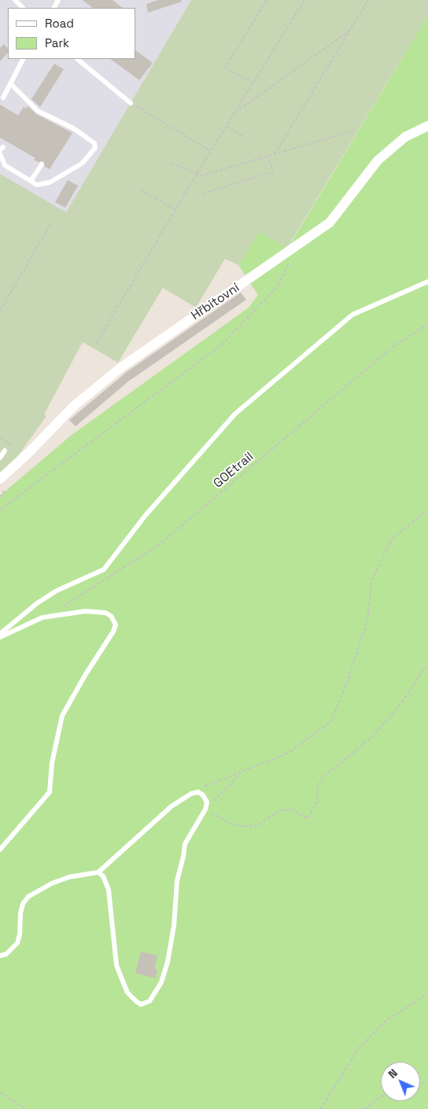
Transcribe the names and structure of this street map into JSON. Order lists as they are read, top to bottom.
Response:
{
  "streets": {
    "street": ["Hřbitovní"],
    "path": ["GOEtrail"]
  },
  "legend": ["Road", "Park"],
  "north": "top left"
}
